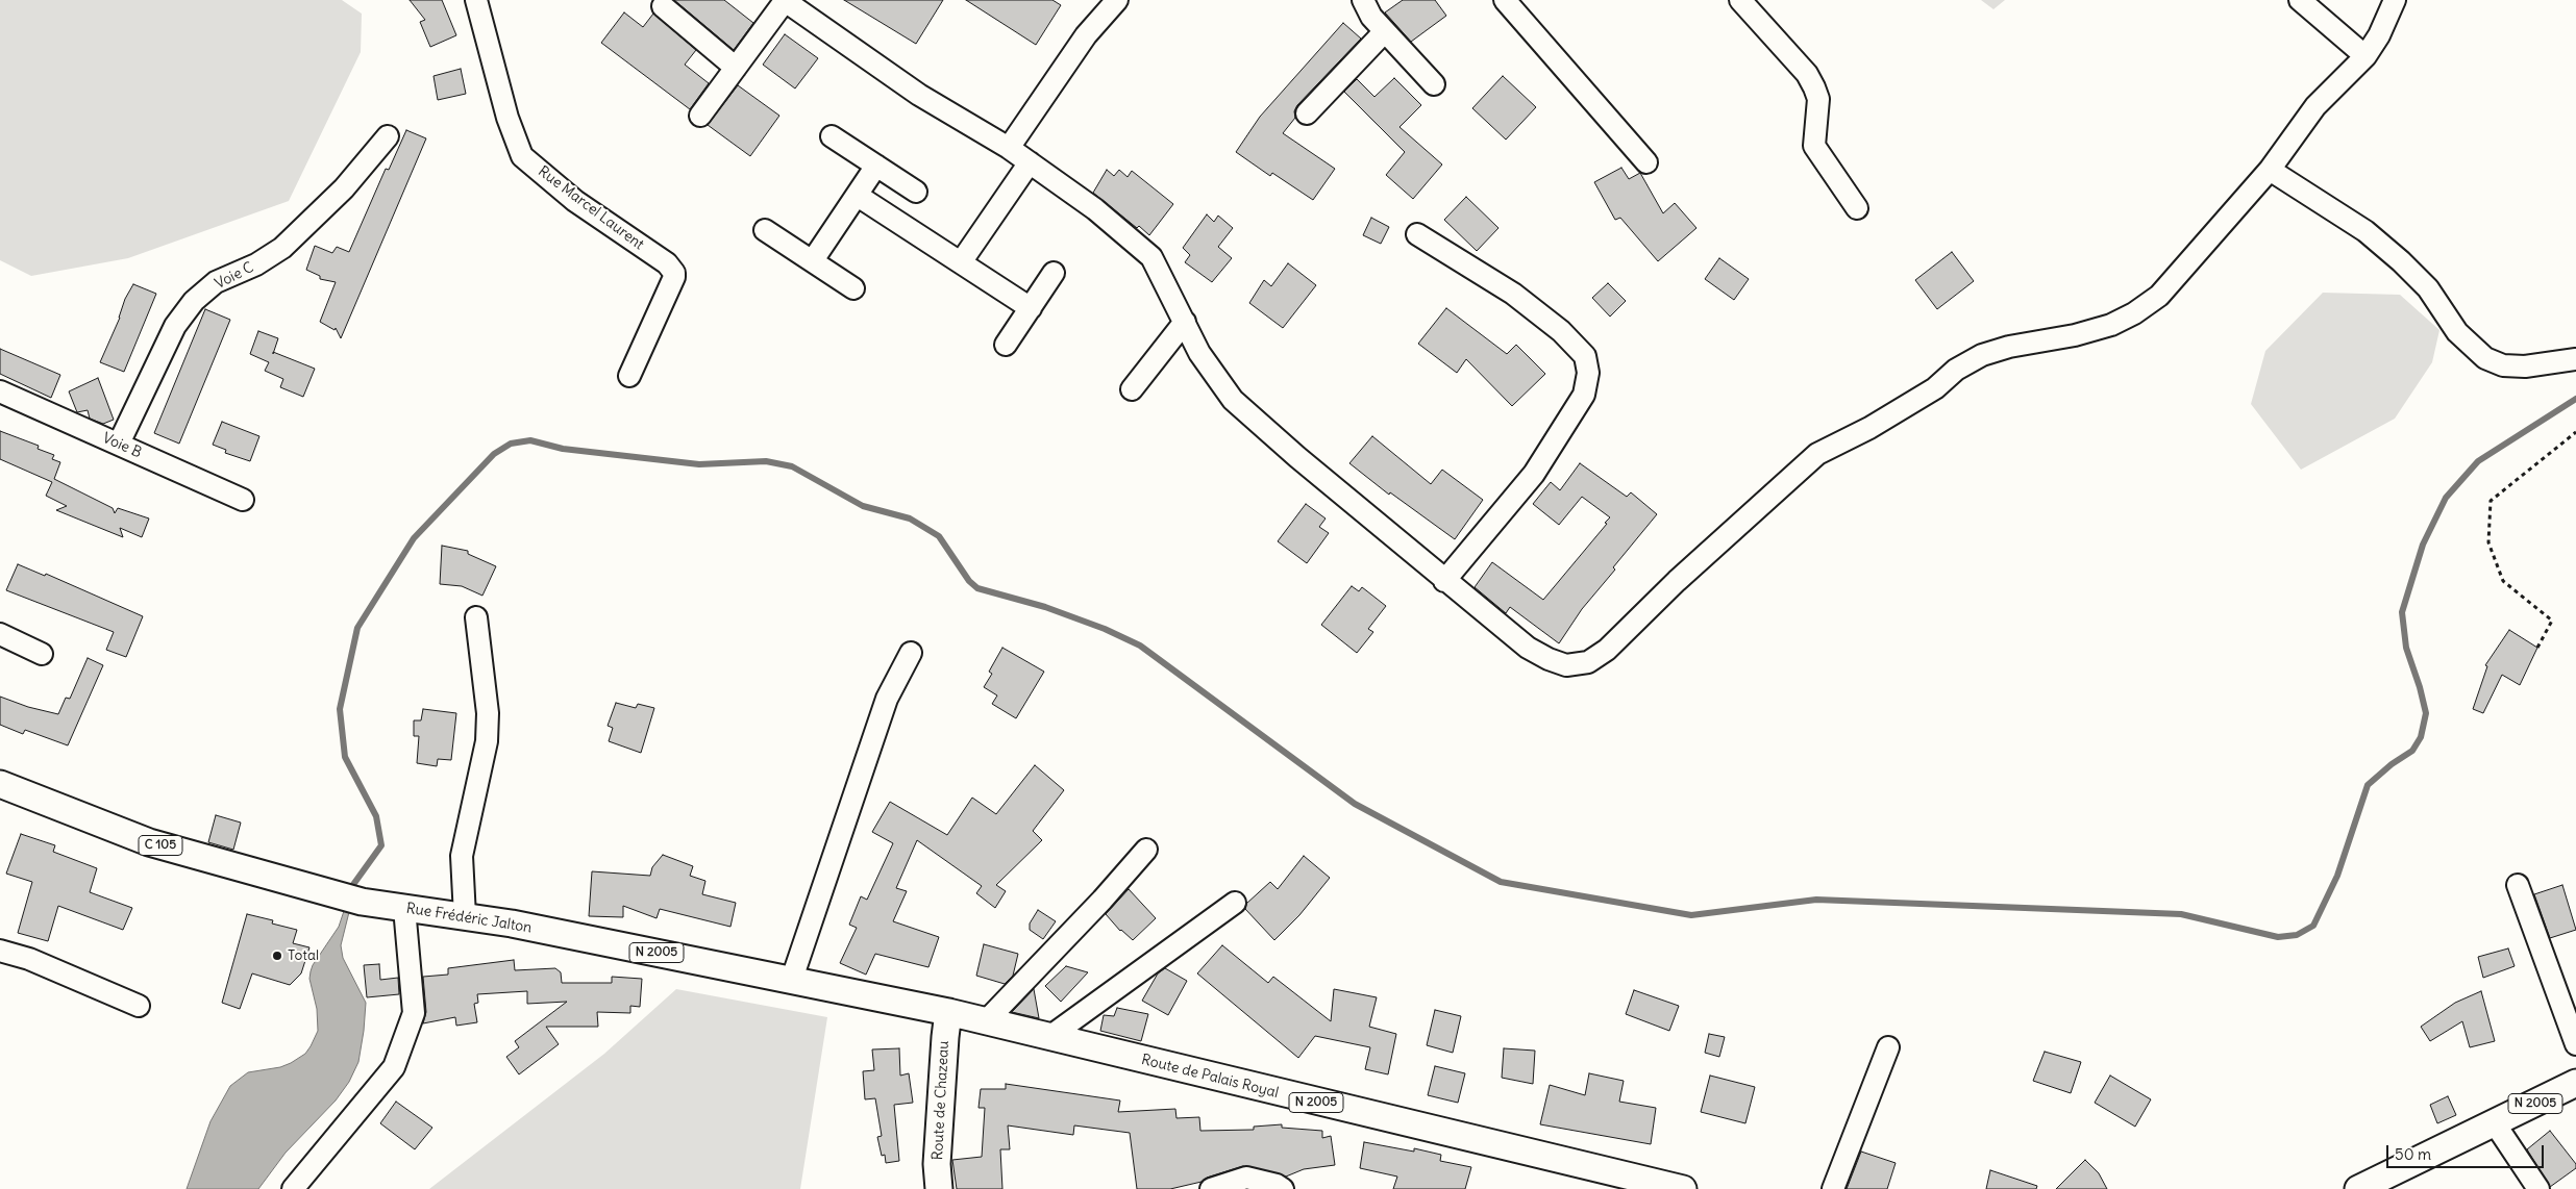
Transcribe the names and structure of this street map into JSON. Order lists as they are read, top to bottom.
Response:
{
  "streets": {
    "main road": [
      "C 105",
      "Rue Frédéric Jalton",
      "N 2005",
      "Route de Palais Royal",
      "Route de Chazeau"
    ],
    "street": ["Rue Marcel Laurent", "Voie C", "Voie B"]
  },
  "crossings": [
    ["Voie C", "Voie B"],
    ["Rue Frédéric Jalton", "Route de Palais Royal"],
    ["Rue Frédéric Jalton", "Route de Chazeau"],
    ["Route de Palais Royal", "Route de Chazeau"]
  ],
  "places": ["Total"],
  "scale_bar": "50 m"
}
